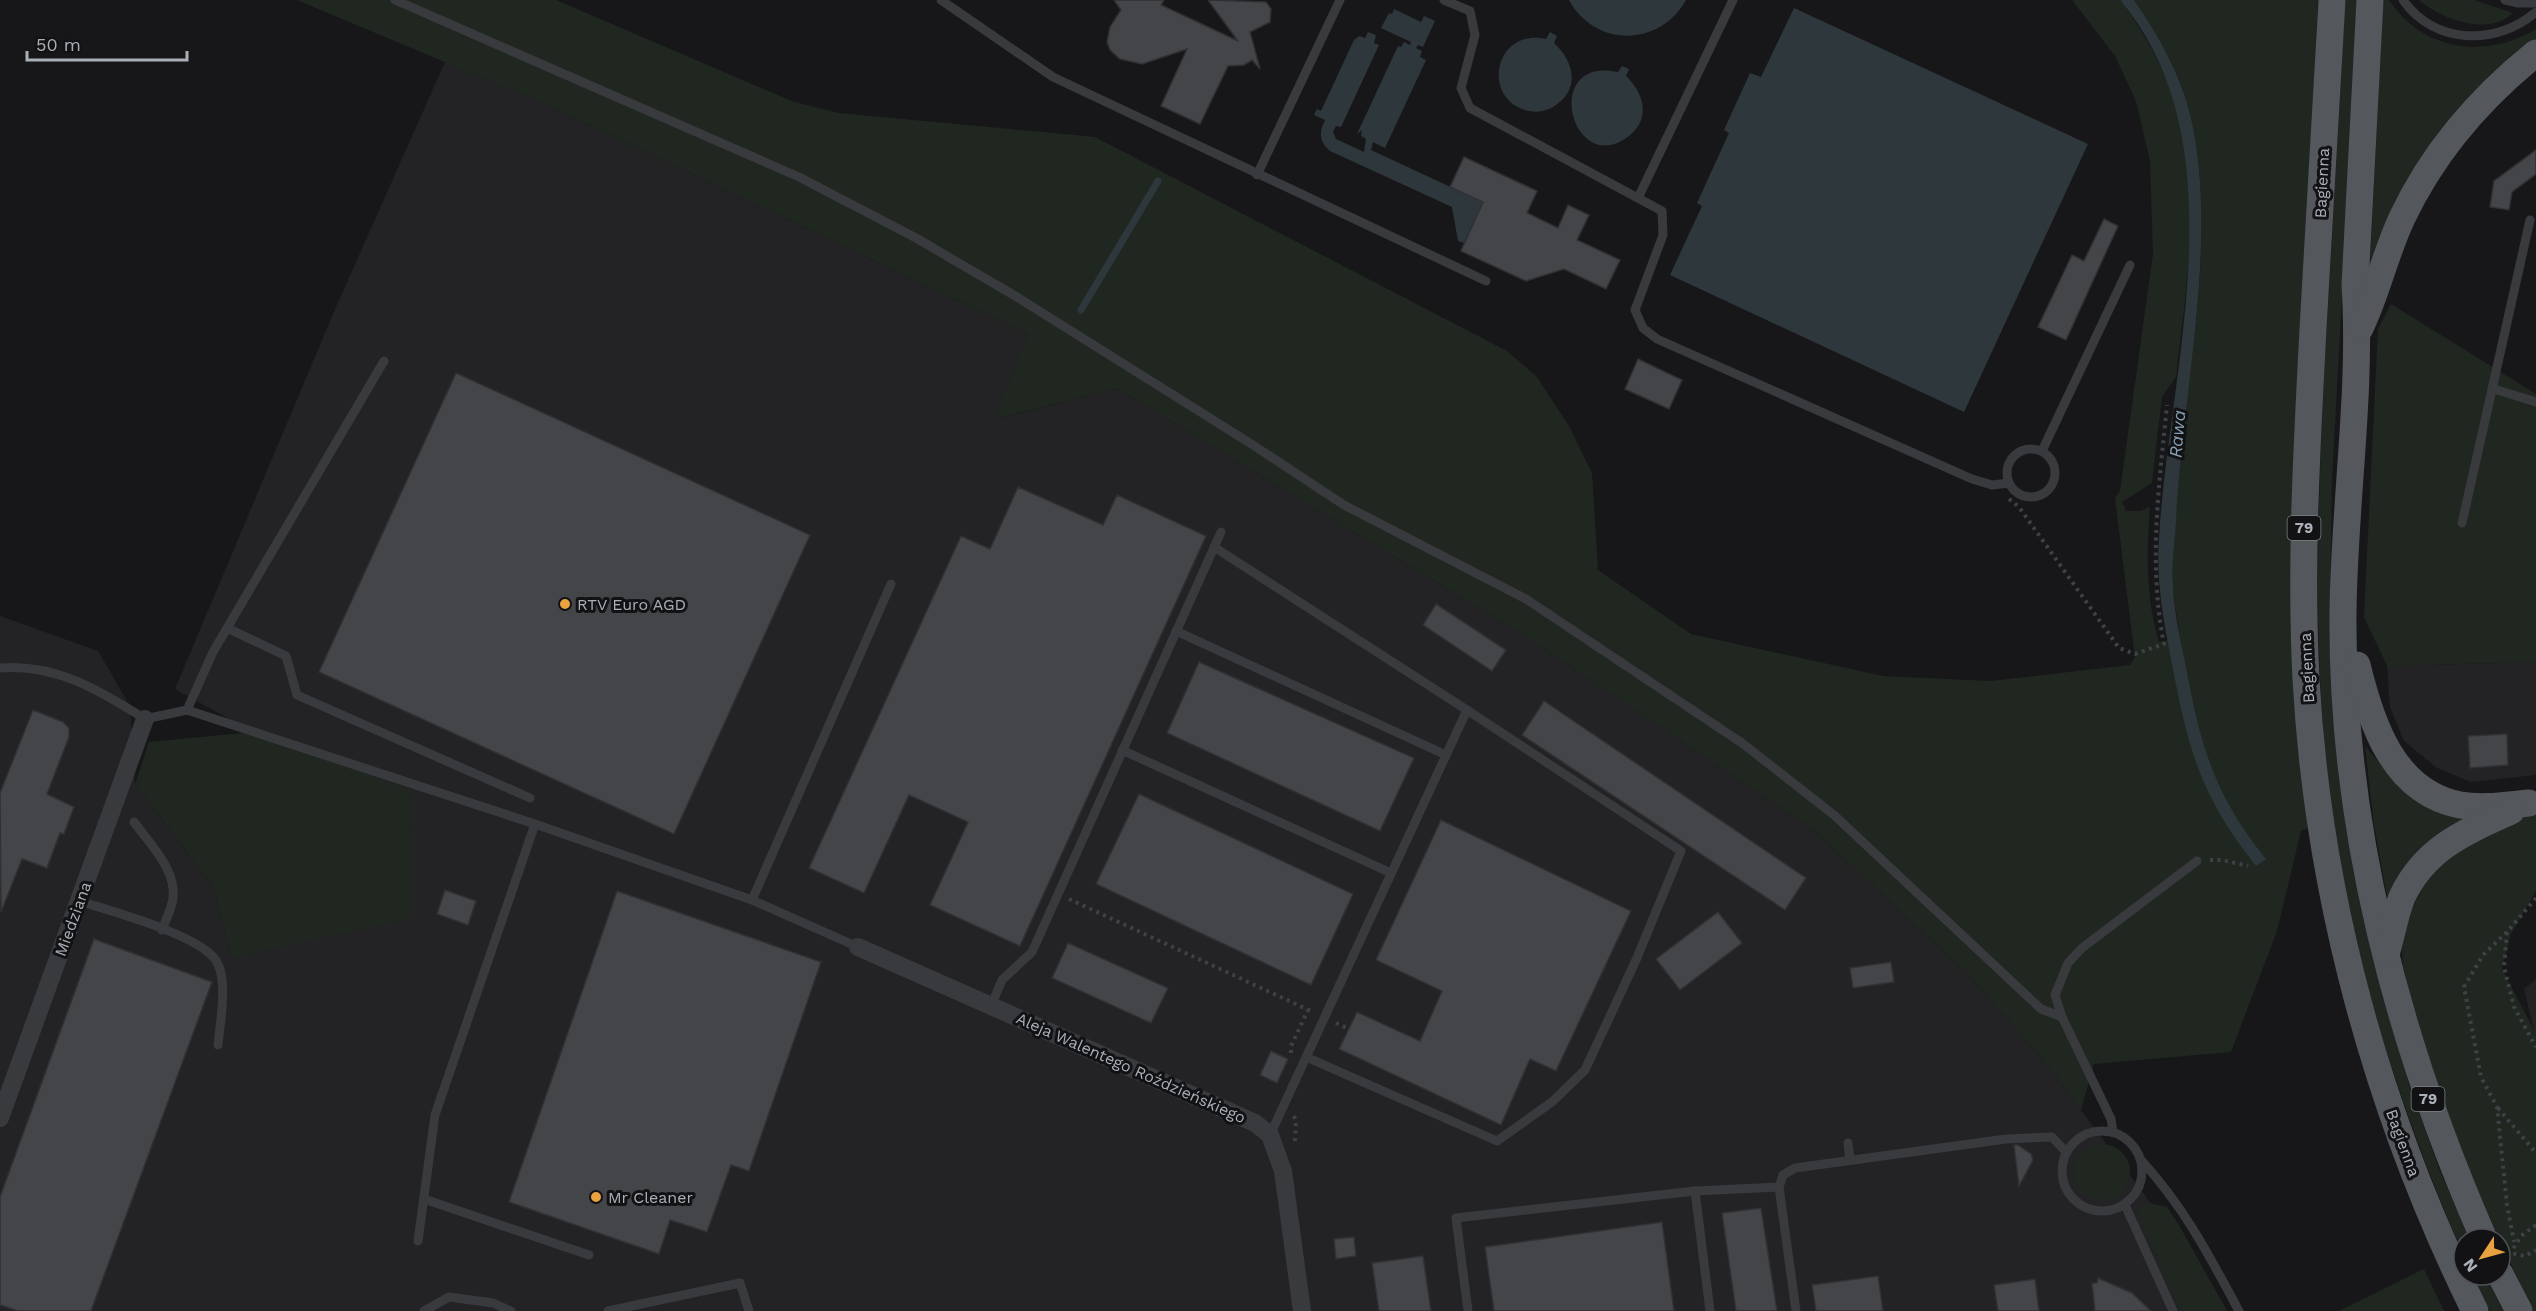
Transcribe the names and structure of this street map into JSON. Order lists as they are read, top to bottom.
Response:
{
  "streets": {
    "main road": ["Bagienna", "79"],
    "street": ["Miedziana", "Aleja Walentego Roździeńskiego"]
  },
  "water": ["Rawa"],
  "places": ["RTV Euro AGD", "Mr Cleaner"],
  "scale_bar": "50 m",
  "north": "bottom left"
}
